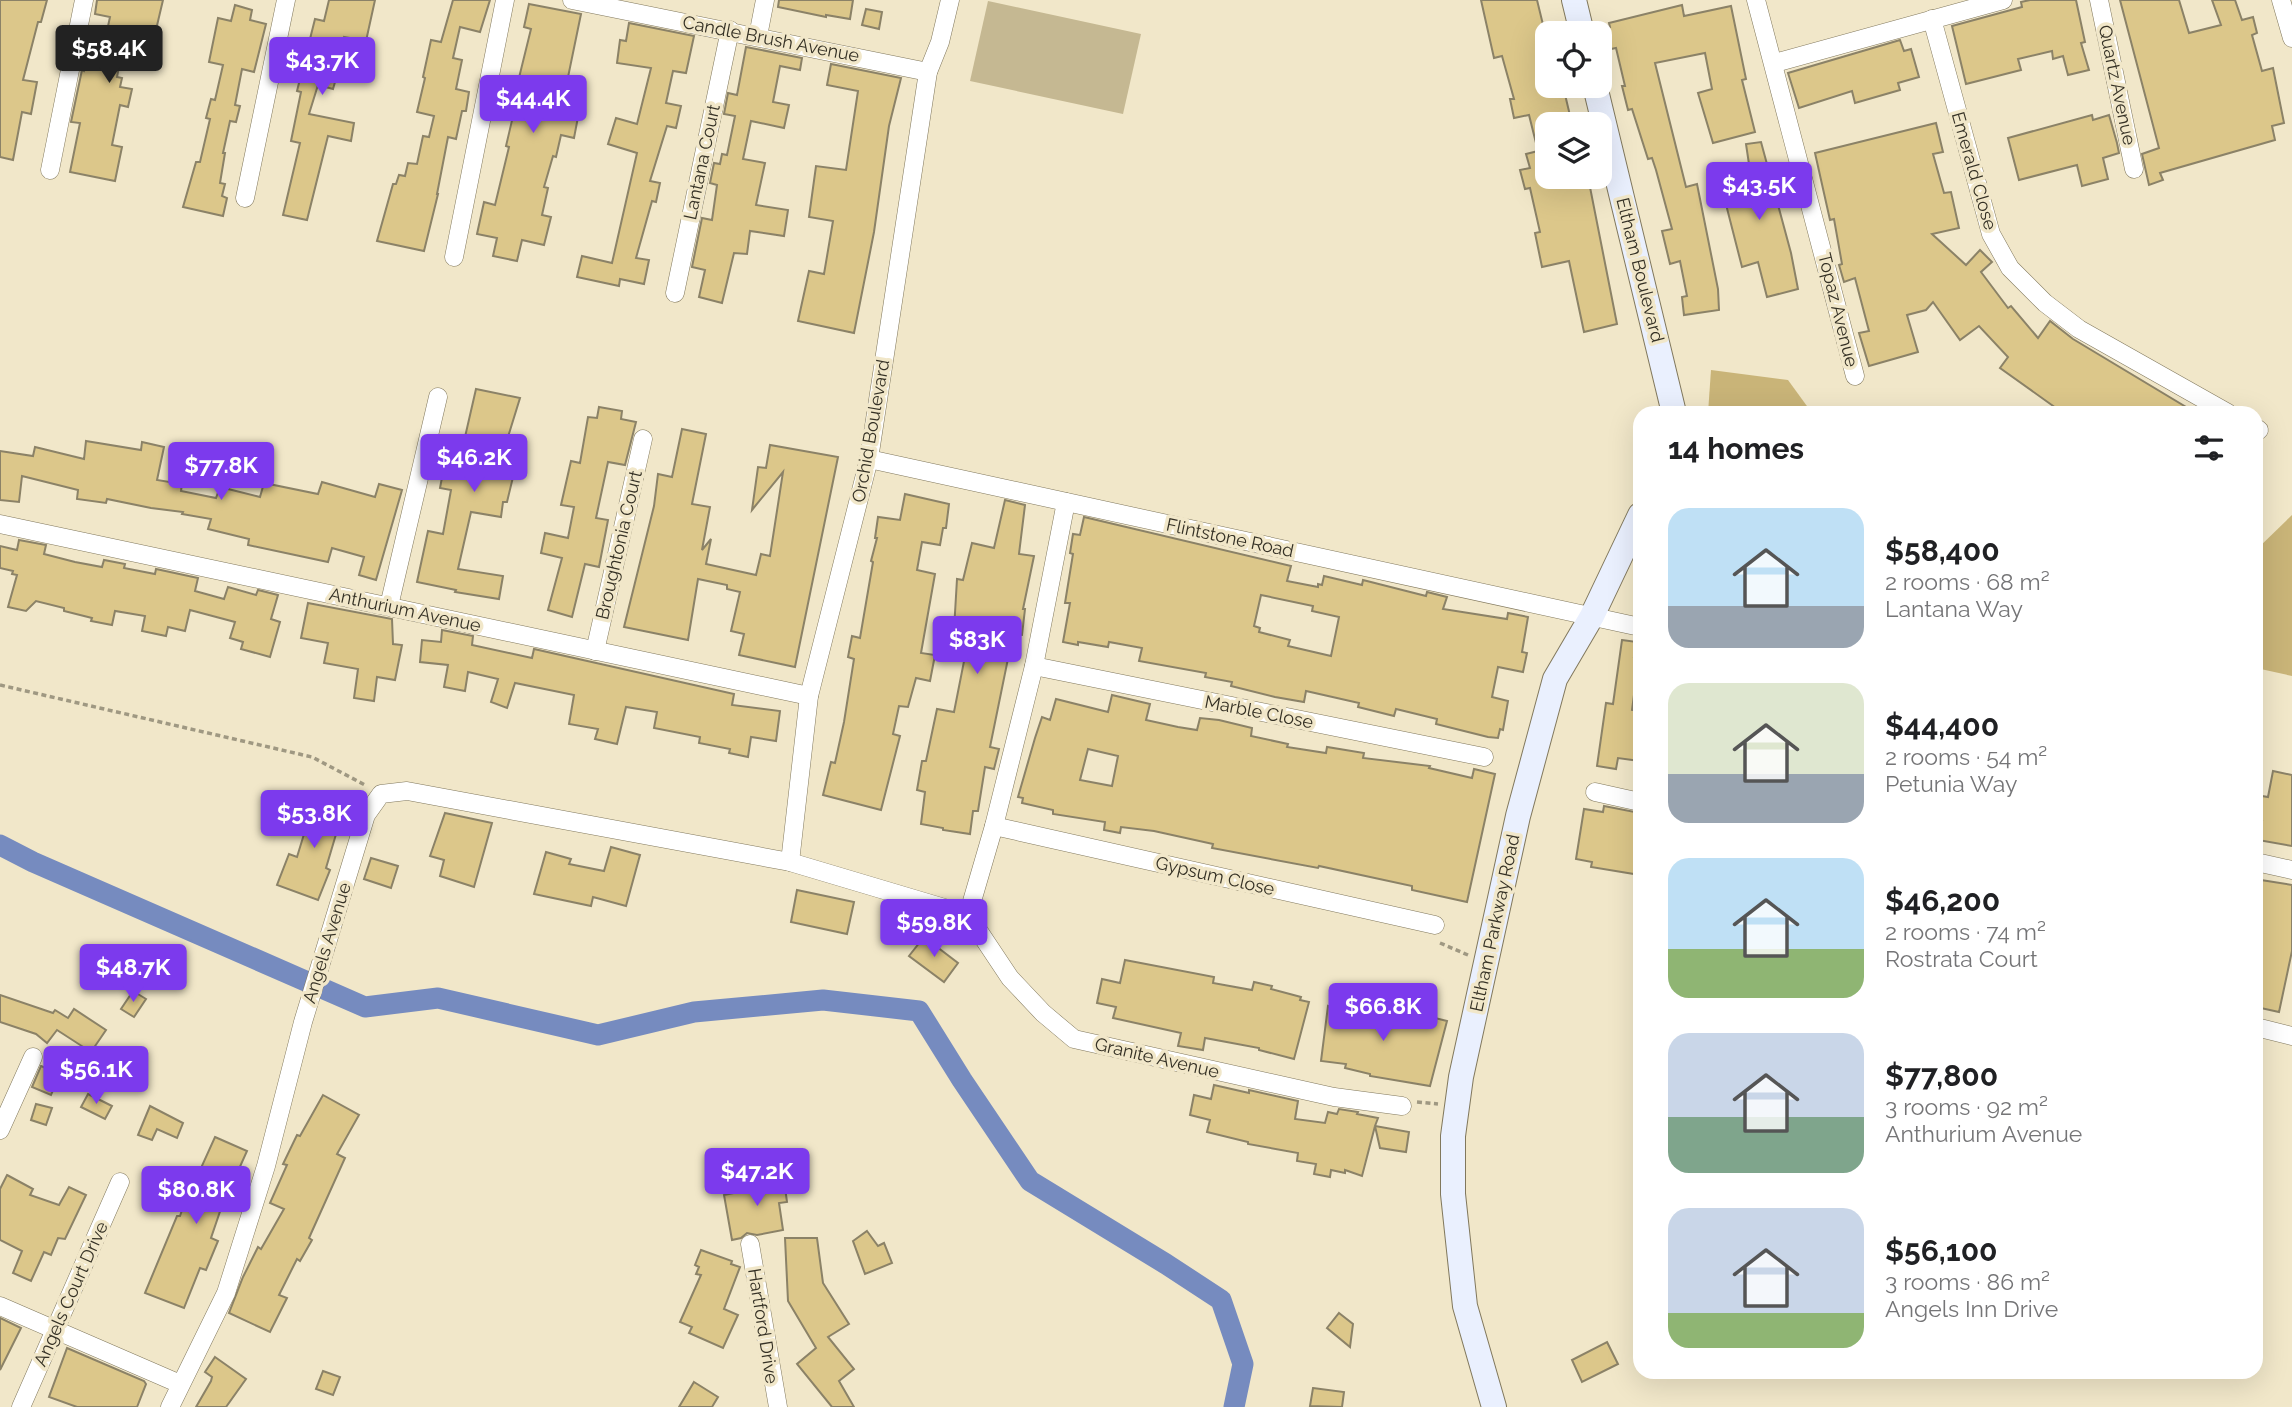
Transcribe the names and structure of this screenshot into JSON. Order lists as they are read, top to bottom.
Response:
{
  "streets": {
    "street": [
      "Candle Brush Avenue",
      "Quartz Avenue",
      "Lantana Court",
      "Emerald Close",
      "Eltham Boulevard",
      "Topaz Avenue",
      "Orchid Boulevard",
      "Flintstone Road",
      "Broughtonia Court",
      "Anthurium Avenue",
      "Marble Close",
      "Gypsum Close",
      "Eltham Parkway Road",
      "Angels Avenue",
      "Granite Avenue",
      "Angels Court Drive",
      "Hartford Drive"
    ]
  },
  "crossings": [
    ["Candle Brush Avenue", "Lantana Court"],
    ["Candle Brush Avenue", "Orchid Boulevard"],
    ["Orchid Boulevard", "Flintstone Road"],
    ["Orchid Boulevard", "Anthurium Avenue"],
    ["Flintstone Road", "Eltham Parkway Road"],
    ["Broughtonia Court", "Anthurium Avenue"]
  ],
  "page": {
    "price": [
      "$58.4K",
      "$43.7K",
      "$44.4K",
      "$43.5K",
      "$46.2K",
      "$77.8K",
      "$83K",
      "$53.8K",
      "$59.8K",
      "$48.7K",
      "$66.8K",
      "$56.1K",
      "$47.2K",
      "$80.8K"
    ],
    "heading": "14 homes",
    "list": [
      {
        "name": "$58,400",
        "note": "2 rooms · 68 m² · Lantana Way"
      },
      {
        "name": "$44,400",
        "note": "2 rooms · 54 m² · Petunia Way"
      },
      {
        "name": "$46,200",
        "note": "2 rooms · 74 m² · Rostrata Court"
      },
      {
        "name": "$77,800",
        "note": "3 rooms · 92 m² · Anthurium Avenue"
      },
      {
        "name": "$56,100",
        "note": "3 rooms · 86 m² · Angels Inn Drive"
      }
    ]
  }
}
